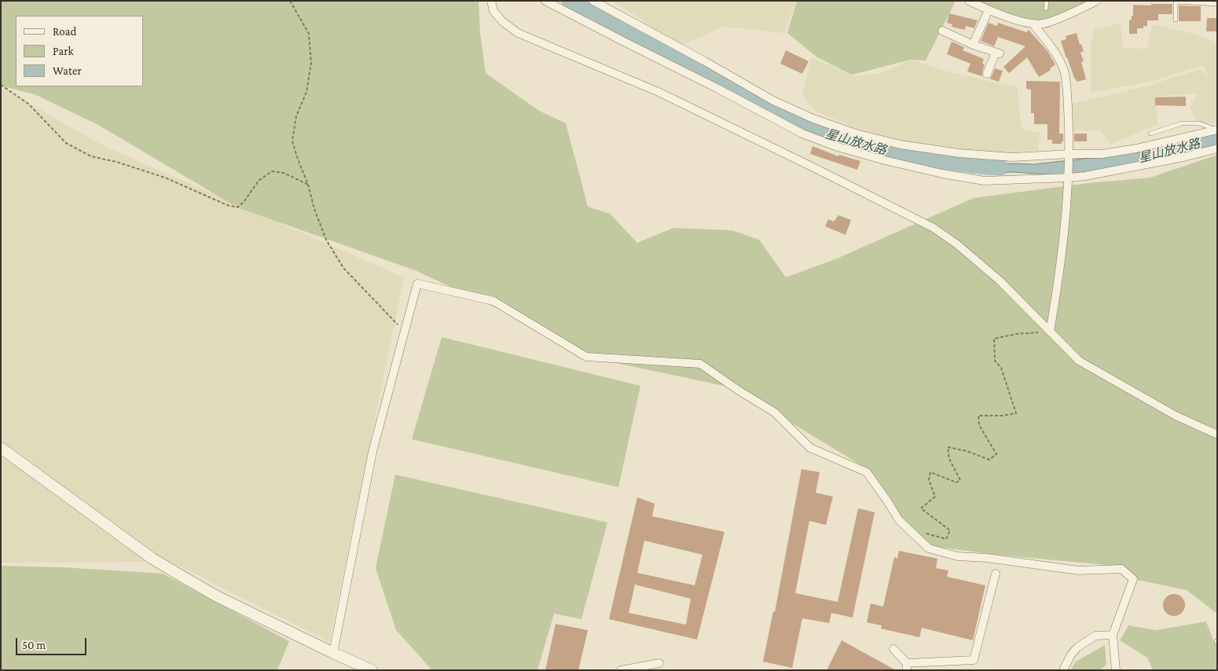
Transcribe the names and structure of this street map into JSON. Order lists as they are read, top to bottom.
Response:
{
  "water": ["星山放水路"],
  "legend": ["Road", "Park", "Water"],
  "scale_bar": "50 m"
}
